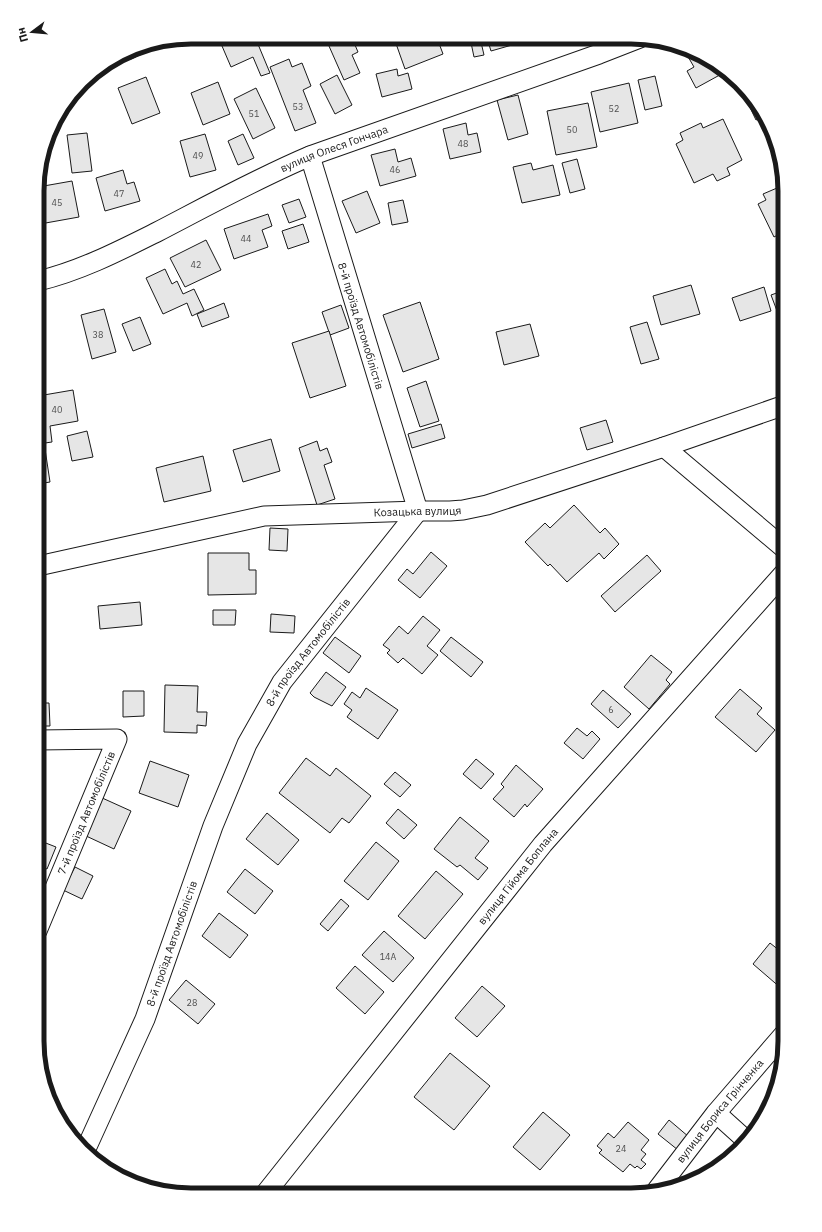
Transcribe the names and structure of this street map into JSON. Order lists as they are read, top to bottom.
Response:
{
  "streets": {
    "street": [
      "вулиця Олеся Гончара",
      "8-й проїзд Автомобілістів",
      "Козацька вулиця",
      "7-й проїзд Автомобілістів",
      "вулиця Гійома Боплана",
      "вулиця Бориса Грінченка"
    ]
  },
  "crossings": [
    ["вулиця Олеся Гончара", "8-й проїзд Автомобілістів"],
    ["8-й проїзд Автомобілістів", "Козацька вулиця"]
  ],
  "house_numbers": [
    "53",
    "52",
    "51",
    "50",
    "48",
    "49",
    "46",
    "47",
    "45",
    "44",
    "42",
    "38",
    "40",
    "6",
    "14А",
    "28",
    "24"
  ],
  "north": "left"
}
